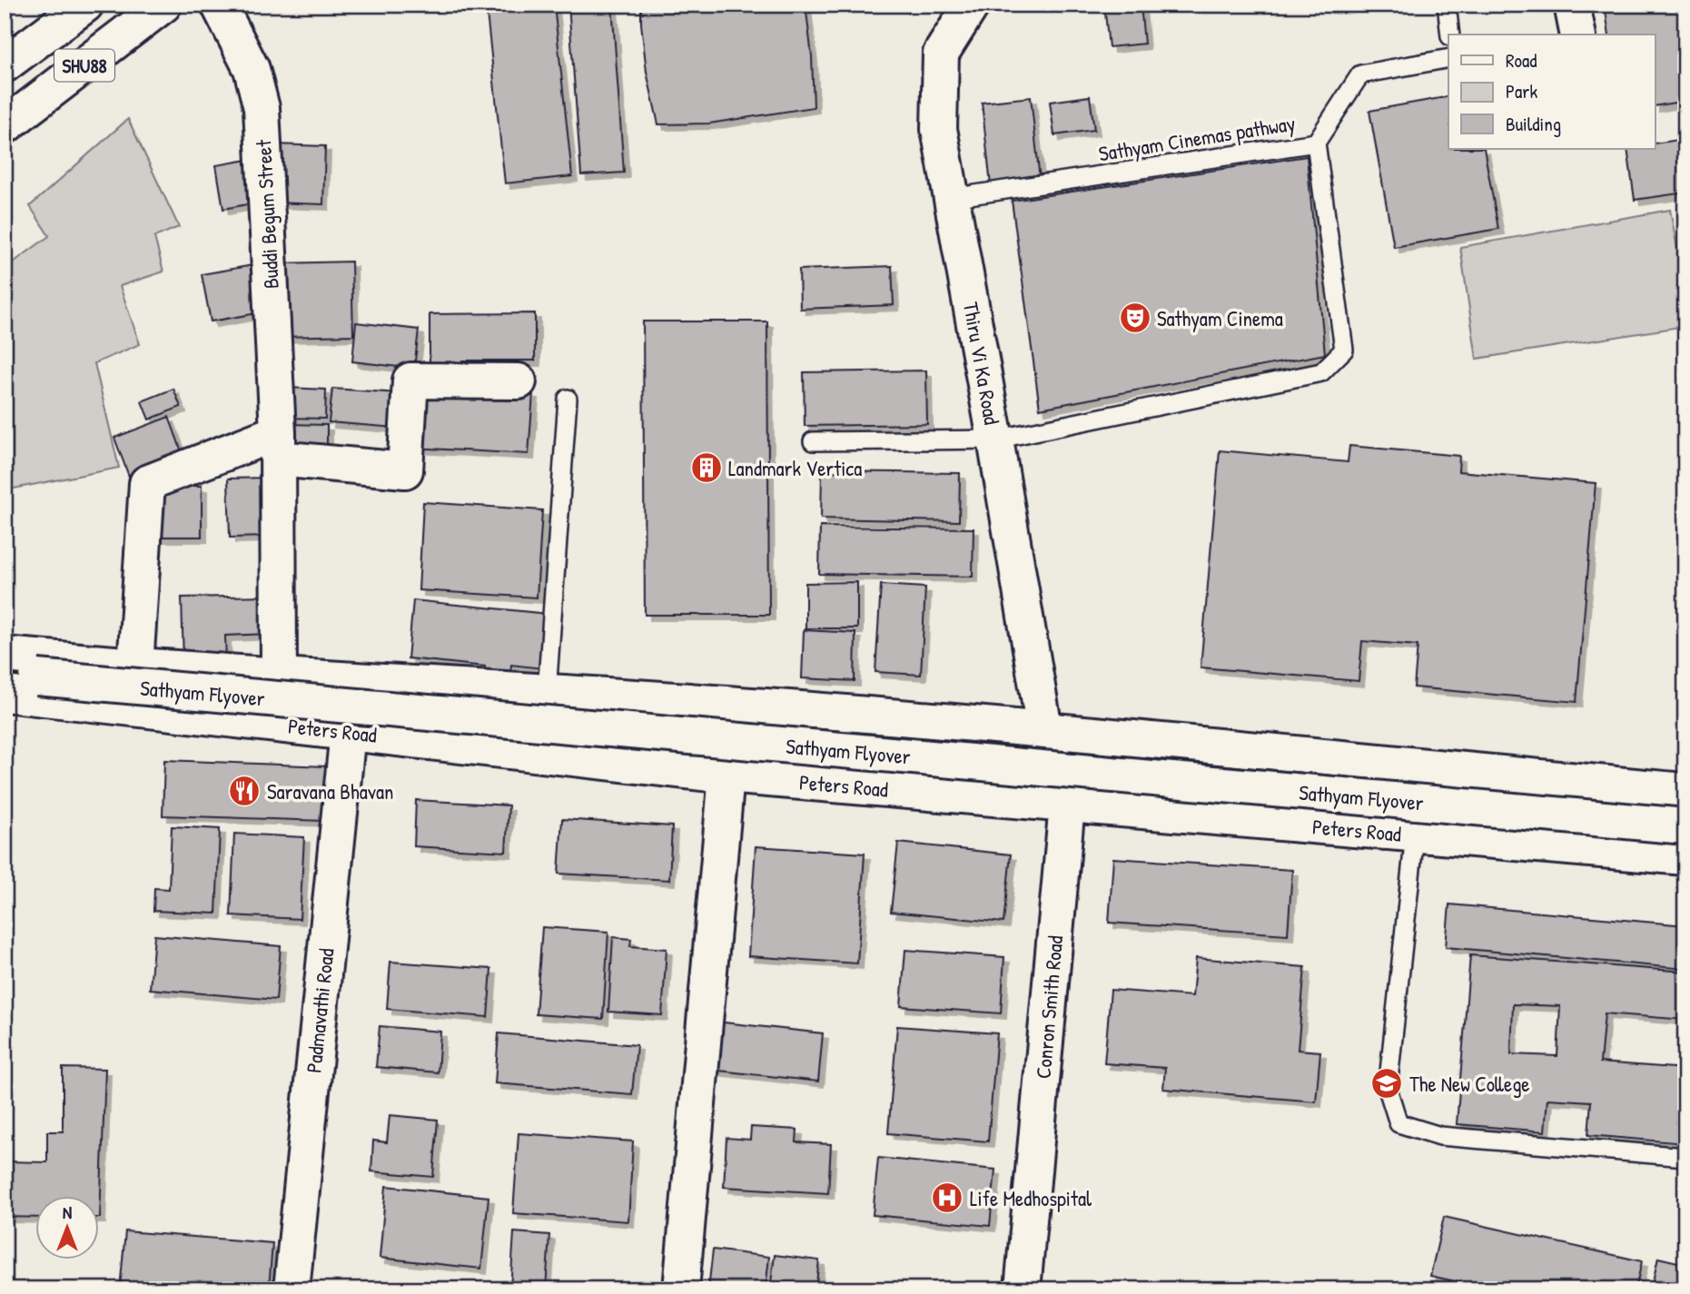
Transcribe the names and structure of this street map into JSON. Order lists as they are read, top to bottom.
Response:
{
  "streets": {
    "main road": [
      "SHU88",
      "Buddi Begum Street",
      "Thiru Vi Ka Road",
      "Sathyam Flyover",
      "Peters Road",
      "Conron Smith Road",
      "Padmavathi Road"
    ],
    "lane": ["Sathyam Cinemas pathway"]
  },
  "crossings": [
    ["Sathyam Cinemas pathway", "Thiru Vi Ka Road"],
    ["Thiru Vi Ka Road", "Conron Smith Road"],
    ["Sathyam Flyover", "Peters Road"],
    ["Peters Road", "Conron Smith Road"],
    ["Peters Road", "Padmavathi Road"]
  ],
  "places": {
    "theatre": ["Sathyam Cinema"],
    "building": ["Landmark Vertica"],
    "restaurant": ["Saravana Bhavan"],
    "school or university": ["The New College"],
    "hospital": ["Life Medhospital"]
  },
  "legend": ["Road", "Park", "Building"],
  "north": "top"
}
